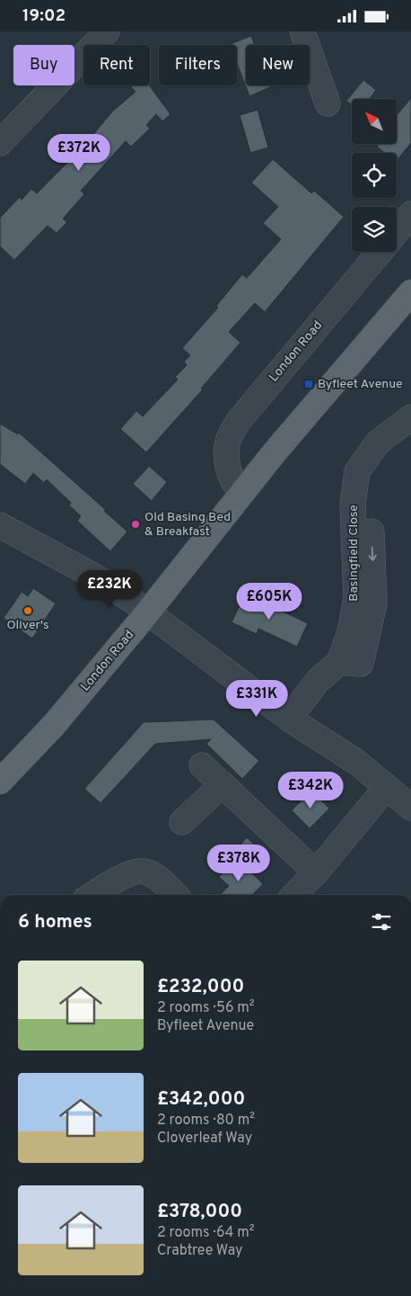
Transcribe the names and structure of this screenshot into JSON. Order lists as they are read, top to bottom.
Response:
{
  "streets": {
    "main road": ["London Road"],
    "street": ["Basingfield Close"]
  },
  "places": {
    "transit": ["Byfleet Avenue"],
    "other": ["Old Basing Bed & Breakfast", "Oliver's"]
  },
  "north": "top left",
  "page": {
    "status": "19:02",
    "chip": [
      "Buy",
      "Rent",
      "Filters",
      "New"
    ],
    "price": [
      "£372K",
      "£232K",
      "£605K",
      "£331K",
      "£342K",
      "£378K"
    ],
    "heading": "6 homes",
    "list": [
      {
        "name": "£232,000",
        "note": "2 rooms · 56 m² · Byfleet Avenue"
      },
      {
        "name": "£342,000",
        "note": "2 rooms · 80 m² · Cloverleaf Way"
      },
      {
        "name": "£378,000",
        "note": "2 rooms · 64 m² · Crabtree Way"
      }
    ]
  }
}
